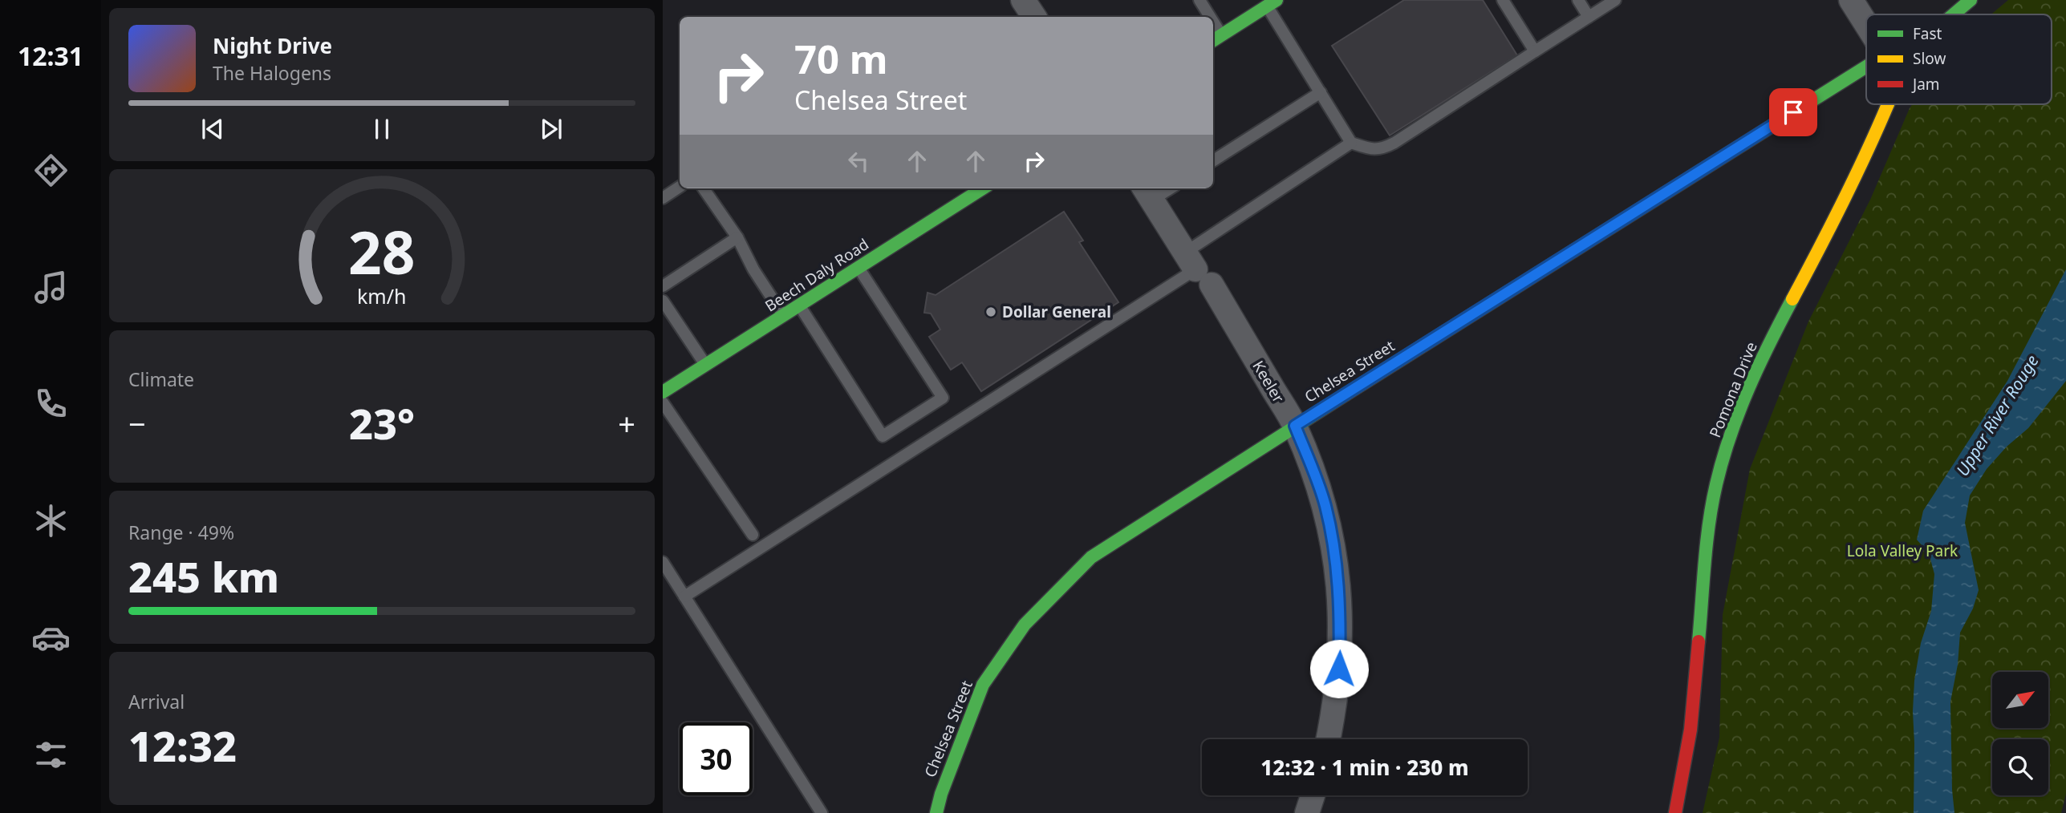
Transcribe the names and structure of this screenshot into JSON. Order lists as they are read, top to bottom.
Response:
{
  "streets": {
    "street": [
      "Beech Daly Road",
      "Chelsea Street",
      "Keeler",
      "Pomona Drive"
    ]
  },
  "crossings": [
    ["Chelsea Street", "Keeler"]
  ],
  "water": ["Upper River Rouge"],
  "parks": ["Lola Valley Park"],
  "places": ["Dollar General"],
  "legend": ["Fast", "Slow", "Jam"],
  "north": "top right",
  "page": {
    "tabs": "12:31",
    "turn": ["70 m", "Chelsea Street"],
    "song": ["Night Drive", "The Halogens"],
    "tile": [
      "Climate",
      ["Range · 49%", "245 km"],
      ["Arrival", "12:32"]
    ],
    "heat": ["−", "23°", "+"],
    "limit": "30",
    "trip": "12:32 · 1 min · 230 m",
    "gauge": ["28", "km/h"]
  }
}
